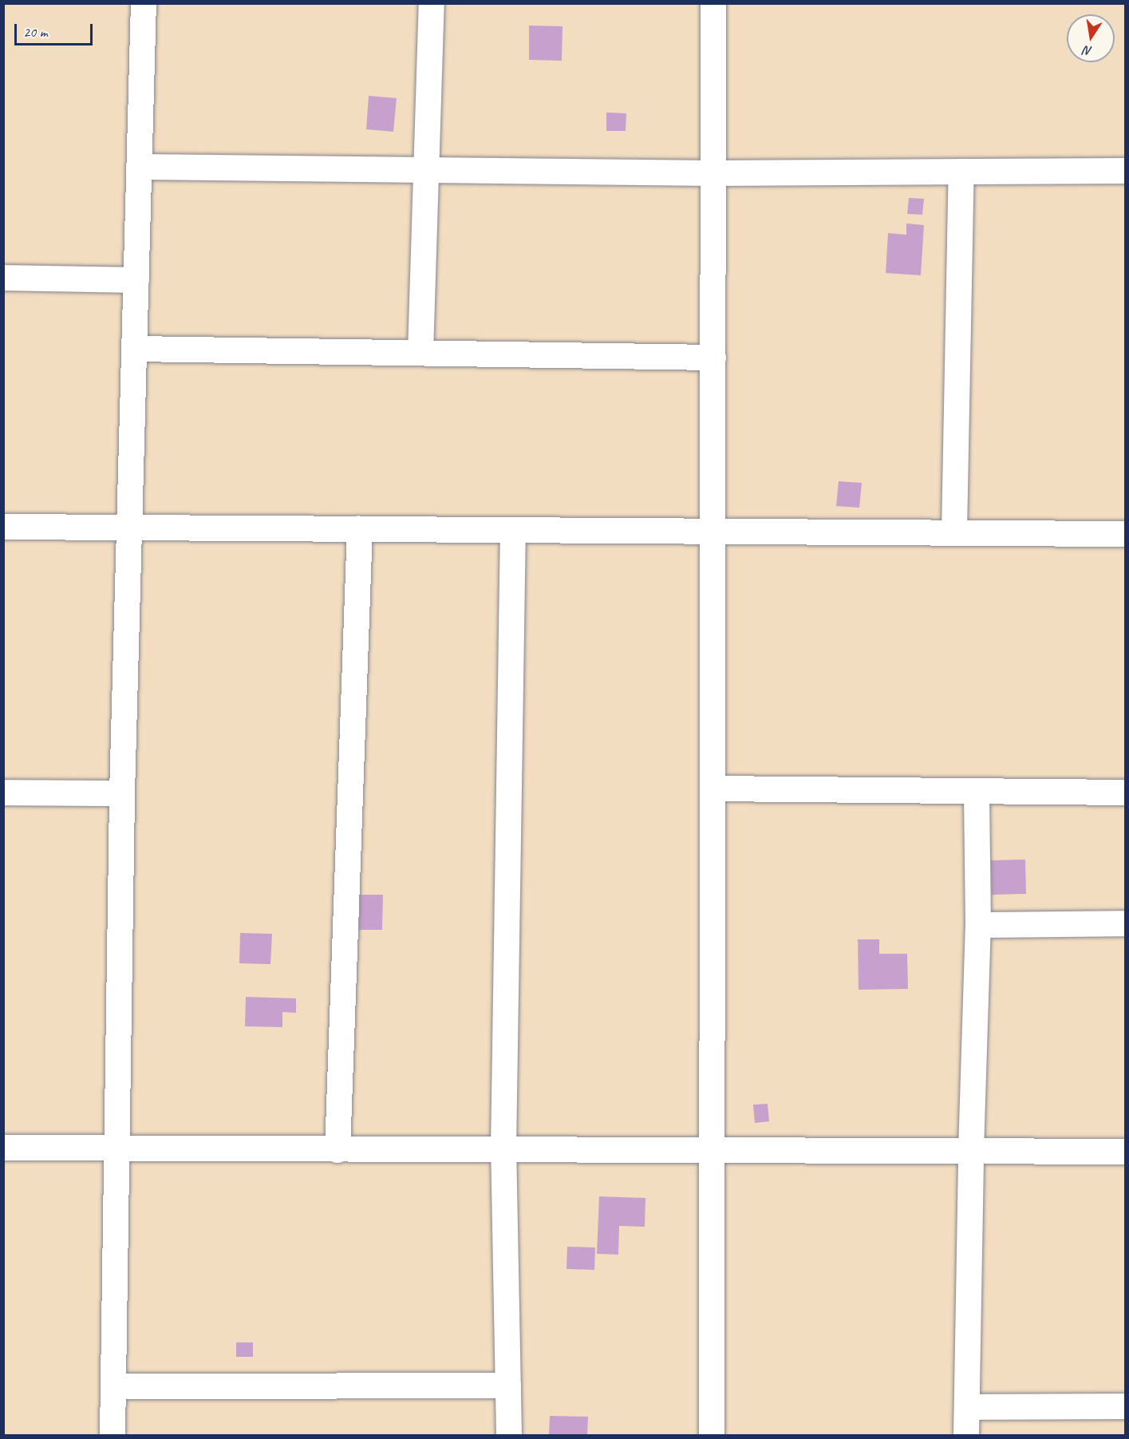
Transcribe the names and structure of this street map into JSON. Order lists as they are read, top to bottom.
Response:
{
  "scale_bar": "20 m",
  "north": "bottom"
}
